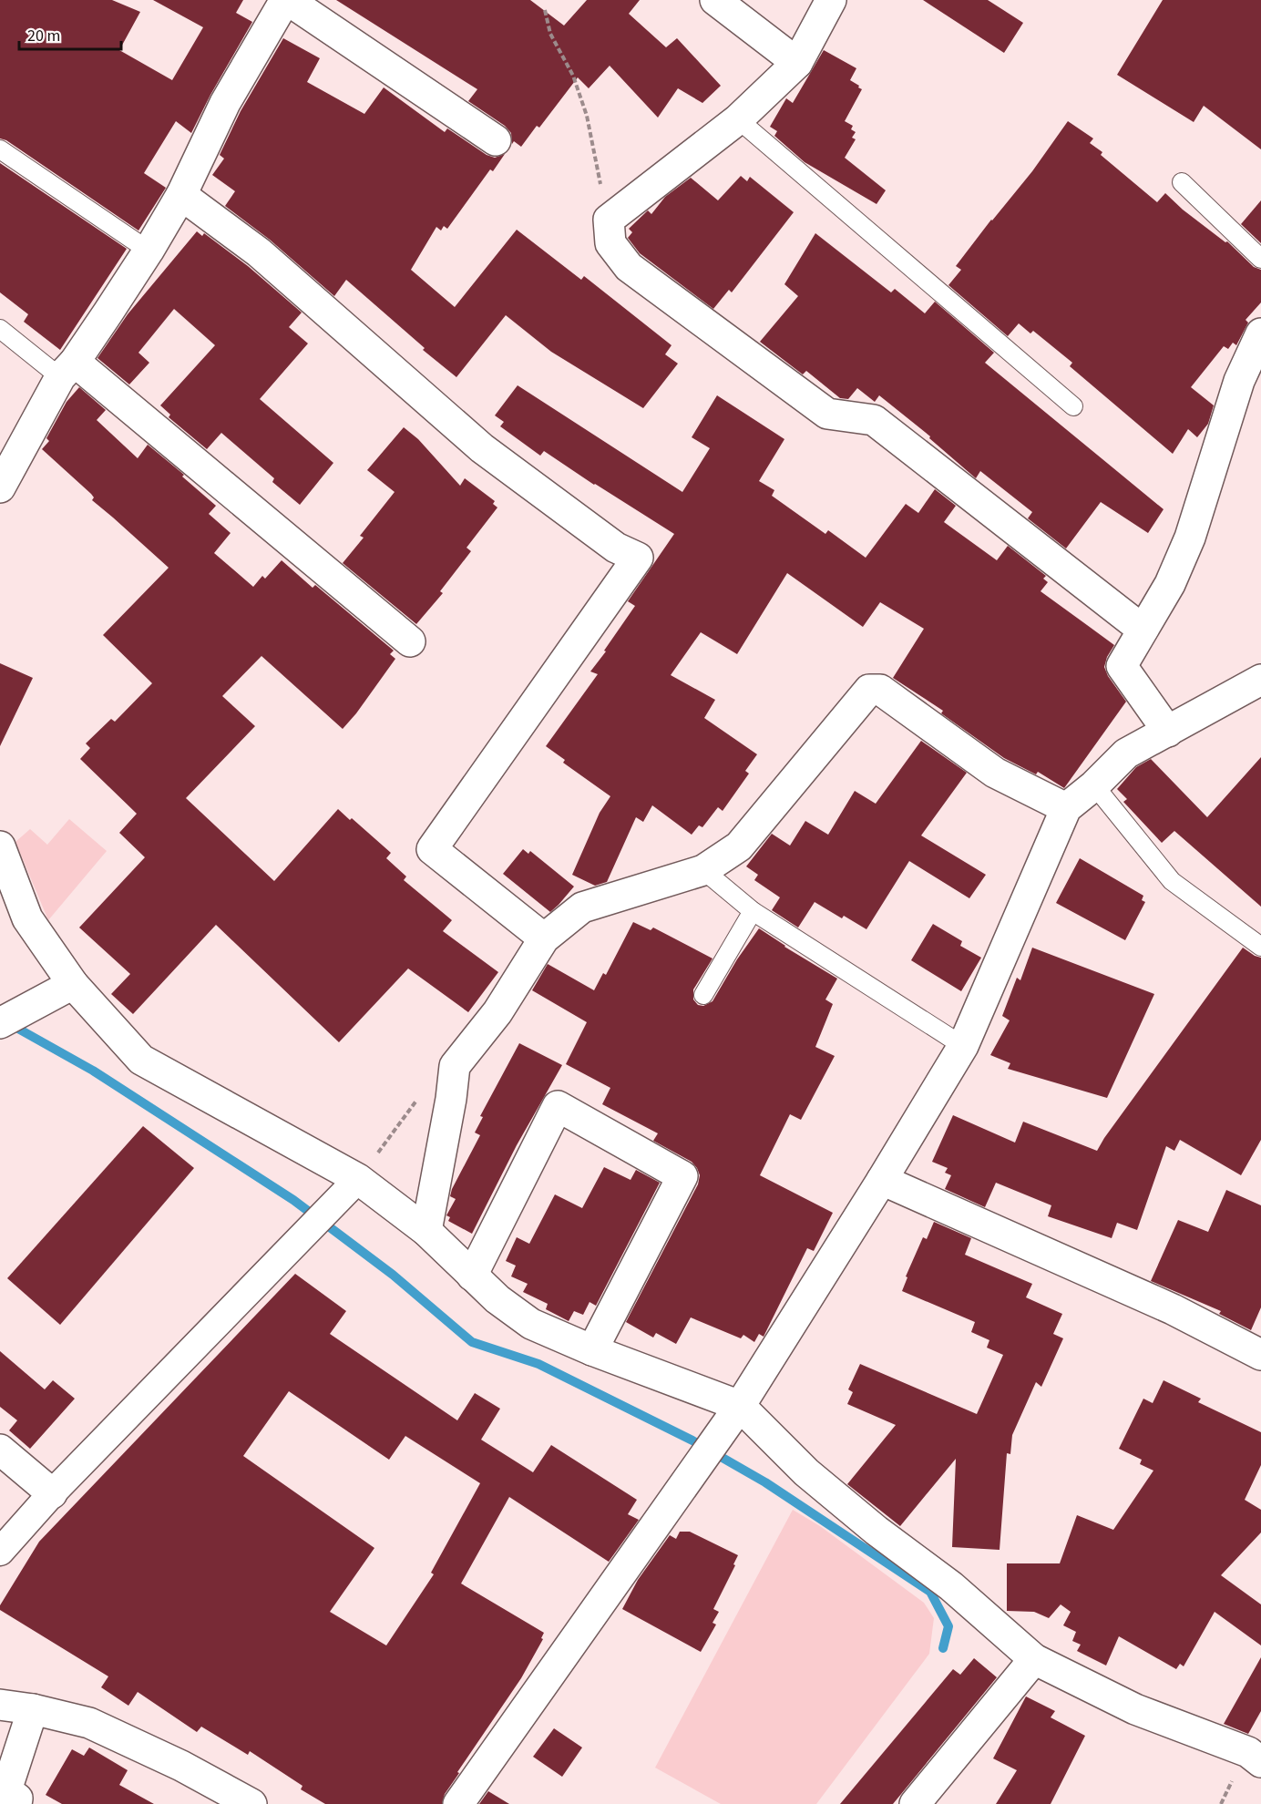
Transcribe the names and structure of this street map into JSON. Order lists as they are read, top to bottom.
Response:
{
  "scale_bar": "20 m"
}
